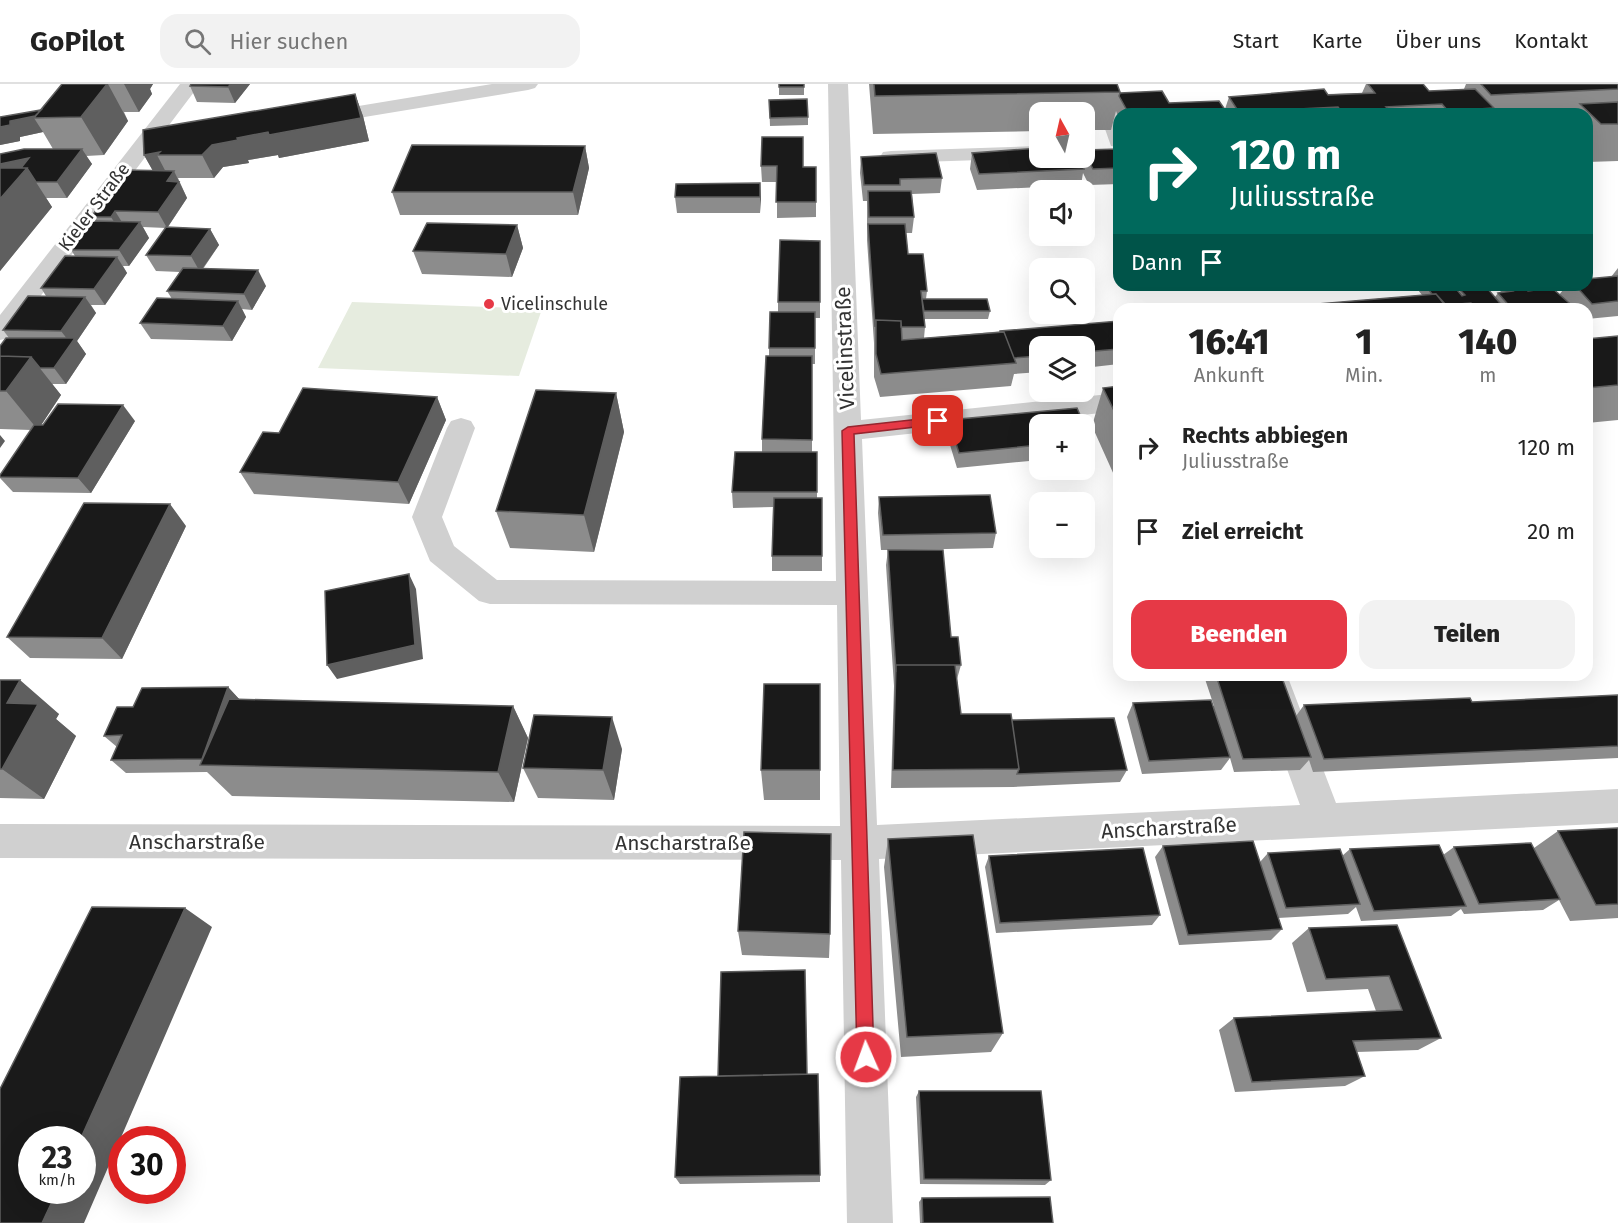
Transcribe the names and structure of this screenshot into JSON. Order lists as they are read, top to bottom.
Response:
{
  "streets": {
    "street": ["Kieler Straße", "Vicelinstraße", "Anscharstraße"]
  },
  "crossings": [
    ["Vicelinstraße", "Anscharstraße"]
  ],
  "places": ["Vicelinschule"],
  "north": "top",
  "page": {
    "header": "GoPilot",
    "search": "Hier suchen",
    "nav": [
      "Start",
      "Karte",
      "Über uns",
      "Kontakt"
    ],
    "map_buttons": ["+", "−"],
    "turn": ["120 m", "Juliusstraße"],
    "then": "Dann",
    "eta": [
      "16:41",
      "Ankunft",
      "1",
      "Min.",
      "140",
      "m"
    ],
    "list": [
      {
        "name": "Rechts abbiegen",
        "note": "Juliusstraße",
        "value": "120 m"
      },
      {
        "name": "Ziel erreicht",
        "value": "20 m"
      }
    ],
    "buttons": ["Beenden", "Teilen"],
    "speed": "23 km/h",
    "limit": "30"
  }
}
